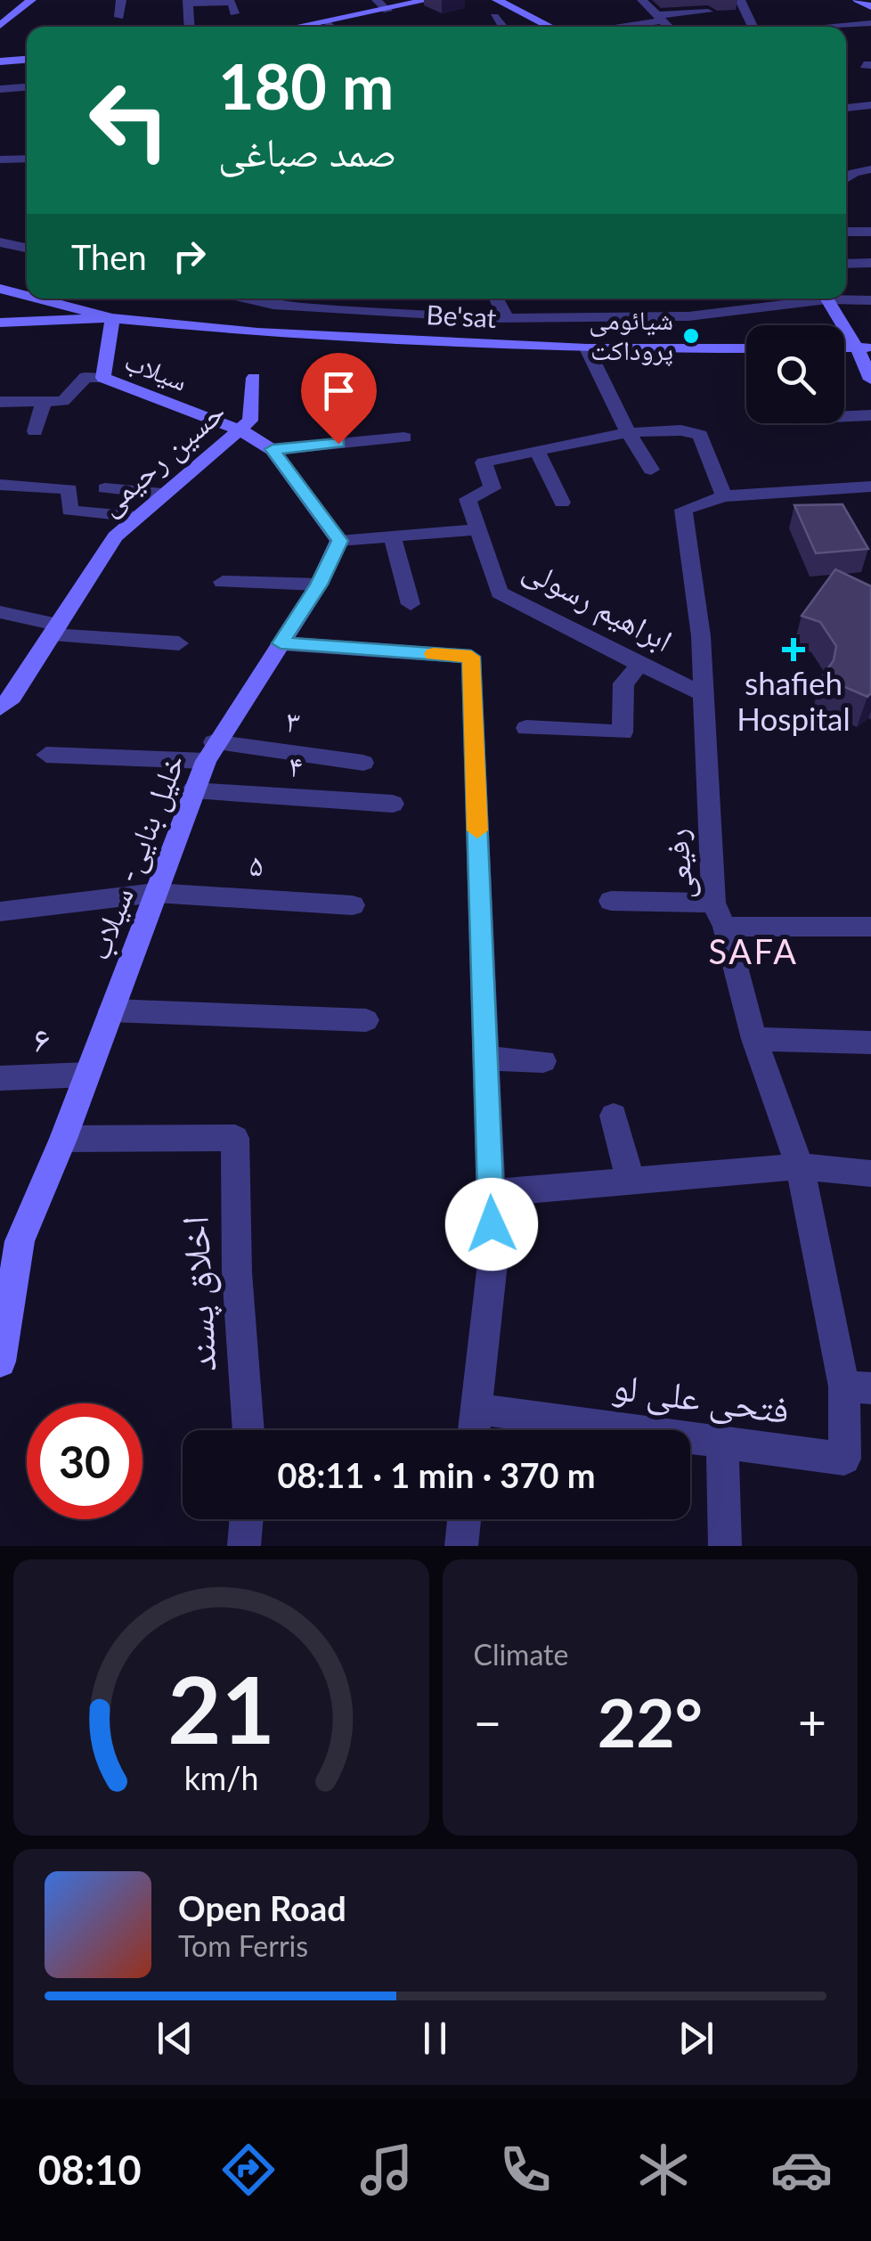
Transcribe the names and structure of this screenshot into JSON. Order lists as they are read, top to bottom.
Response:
{
  "streets": {
    "main road": [
      "Be'sat",
      "سیلاب",
      "حسین رحیمی",
      "خلیل بنایی- سیلاب"
    ],
    "street": [
      "ابراهیم رسولی",
      "۳",
      "۴",
      "رفیعی",
      "۵",
      "۶",
      "اخلاق پسند",
      "فتحی علی لو"
    ]
  },
  "crossings": [
    ["سیلاب", "حسین رحیمی"],
    ["ابراهیم رسولی", "رفیعی"],
    ["۳", "خلیل بنایی- سیلاب"],
    ["۴", "خلیل بنایی- سیلاب"],
    ["خلیل بنایی- سیلاب", "۵"],
    ["خلیل بنایی- سیلاب", "۶"],
    ["خلیل بنایی- سیلاب", "اخلاق پسند"],
    ["رفیعی", "فتحی علی لو"]
  ],
  "districts": ["SAFA"],
  "places": {
    "other": ["شیائومی پروداکت"],
    "health": ["shafieh Hospital"]
  },
  "page": {
    "turn": ["180 m", "صمد صباغی"],
    "then": "Then",
    "limit": "30",
    "trip": "08:11 · 1 min · 370 m",
    "tile": "Climate",
    "heat": ["−", "22°", "+"],
    "song": ["Open Road", "Tom Ferris"],
    "tabs": "08:10",
    "gauge": ["21", "km/h"]
  }
}
